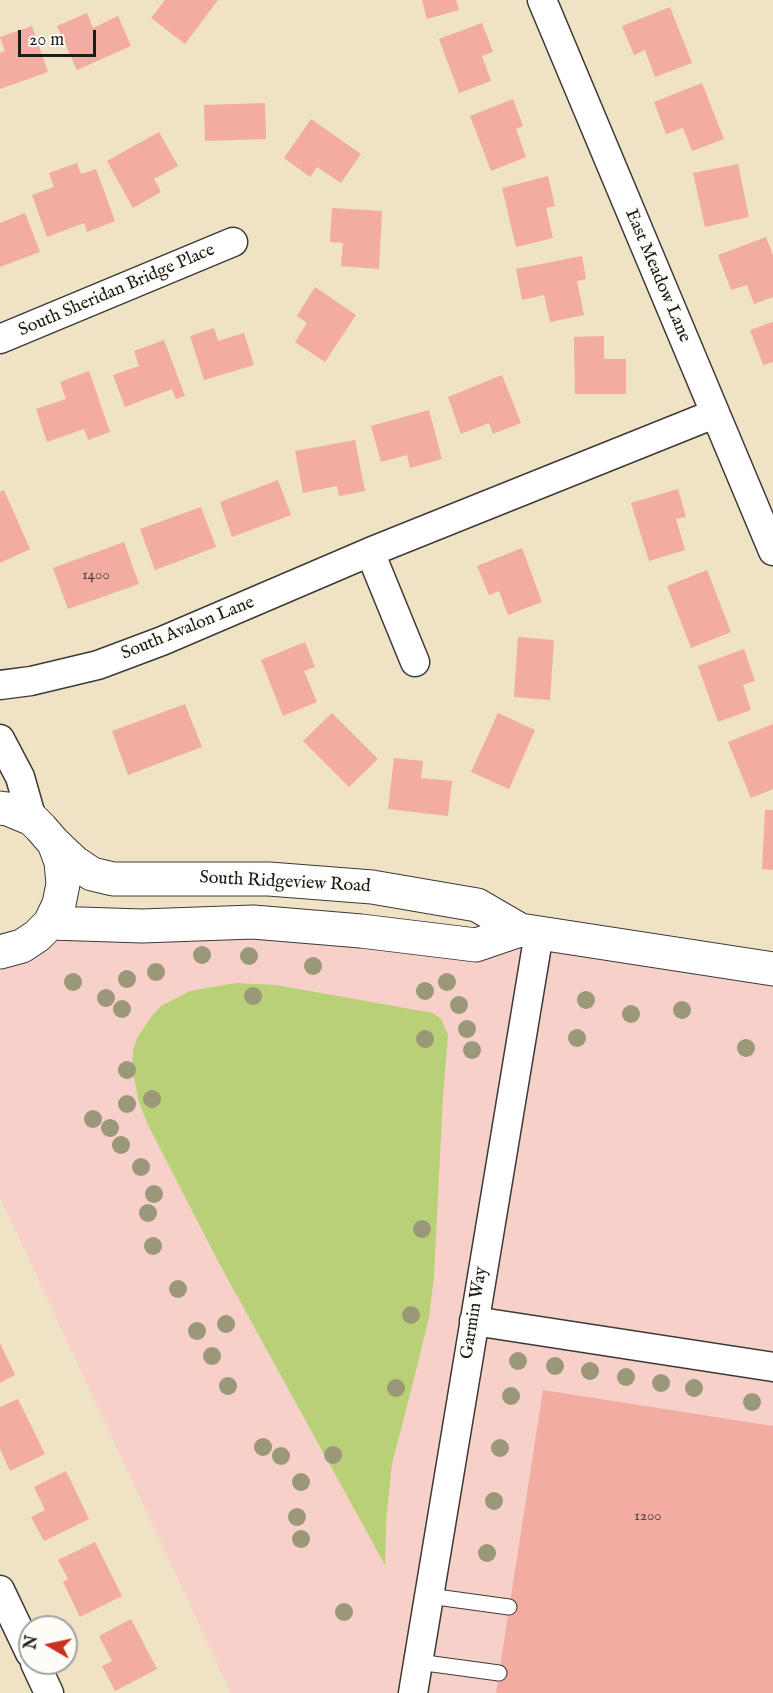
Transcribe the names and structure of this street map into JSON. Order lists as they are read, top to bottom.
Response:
{
  "streets": {
    "main road": ["South Ridgeview Road"],
    "street": [
      "East Meadow Lane",
      "South Sheridan Bridge Place",
      "South Avalon Lane",
      "Garmin Way"
    ]
  },
  "crossings": [
    ["East Meadow Lane", "South Avalon Lane"],
    ["South Ridgeview Road", "Garmin Way"]
  ],
  "house_numbers": ["1400", "1200"],
  "scale_bar": "20 m",
  "north": "left"
}
